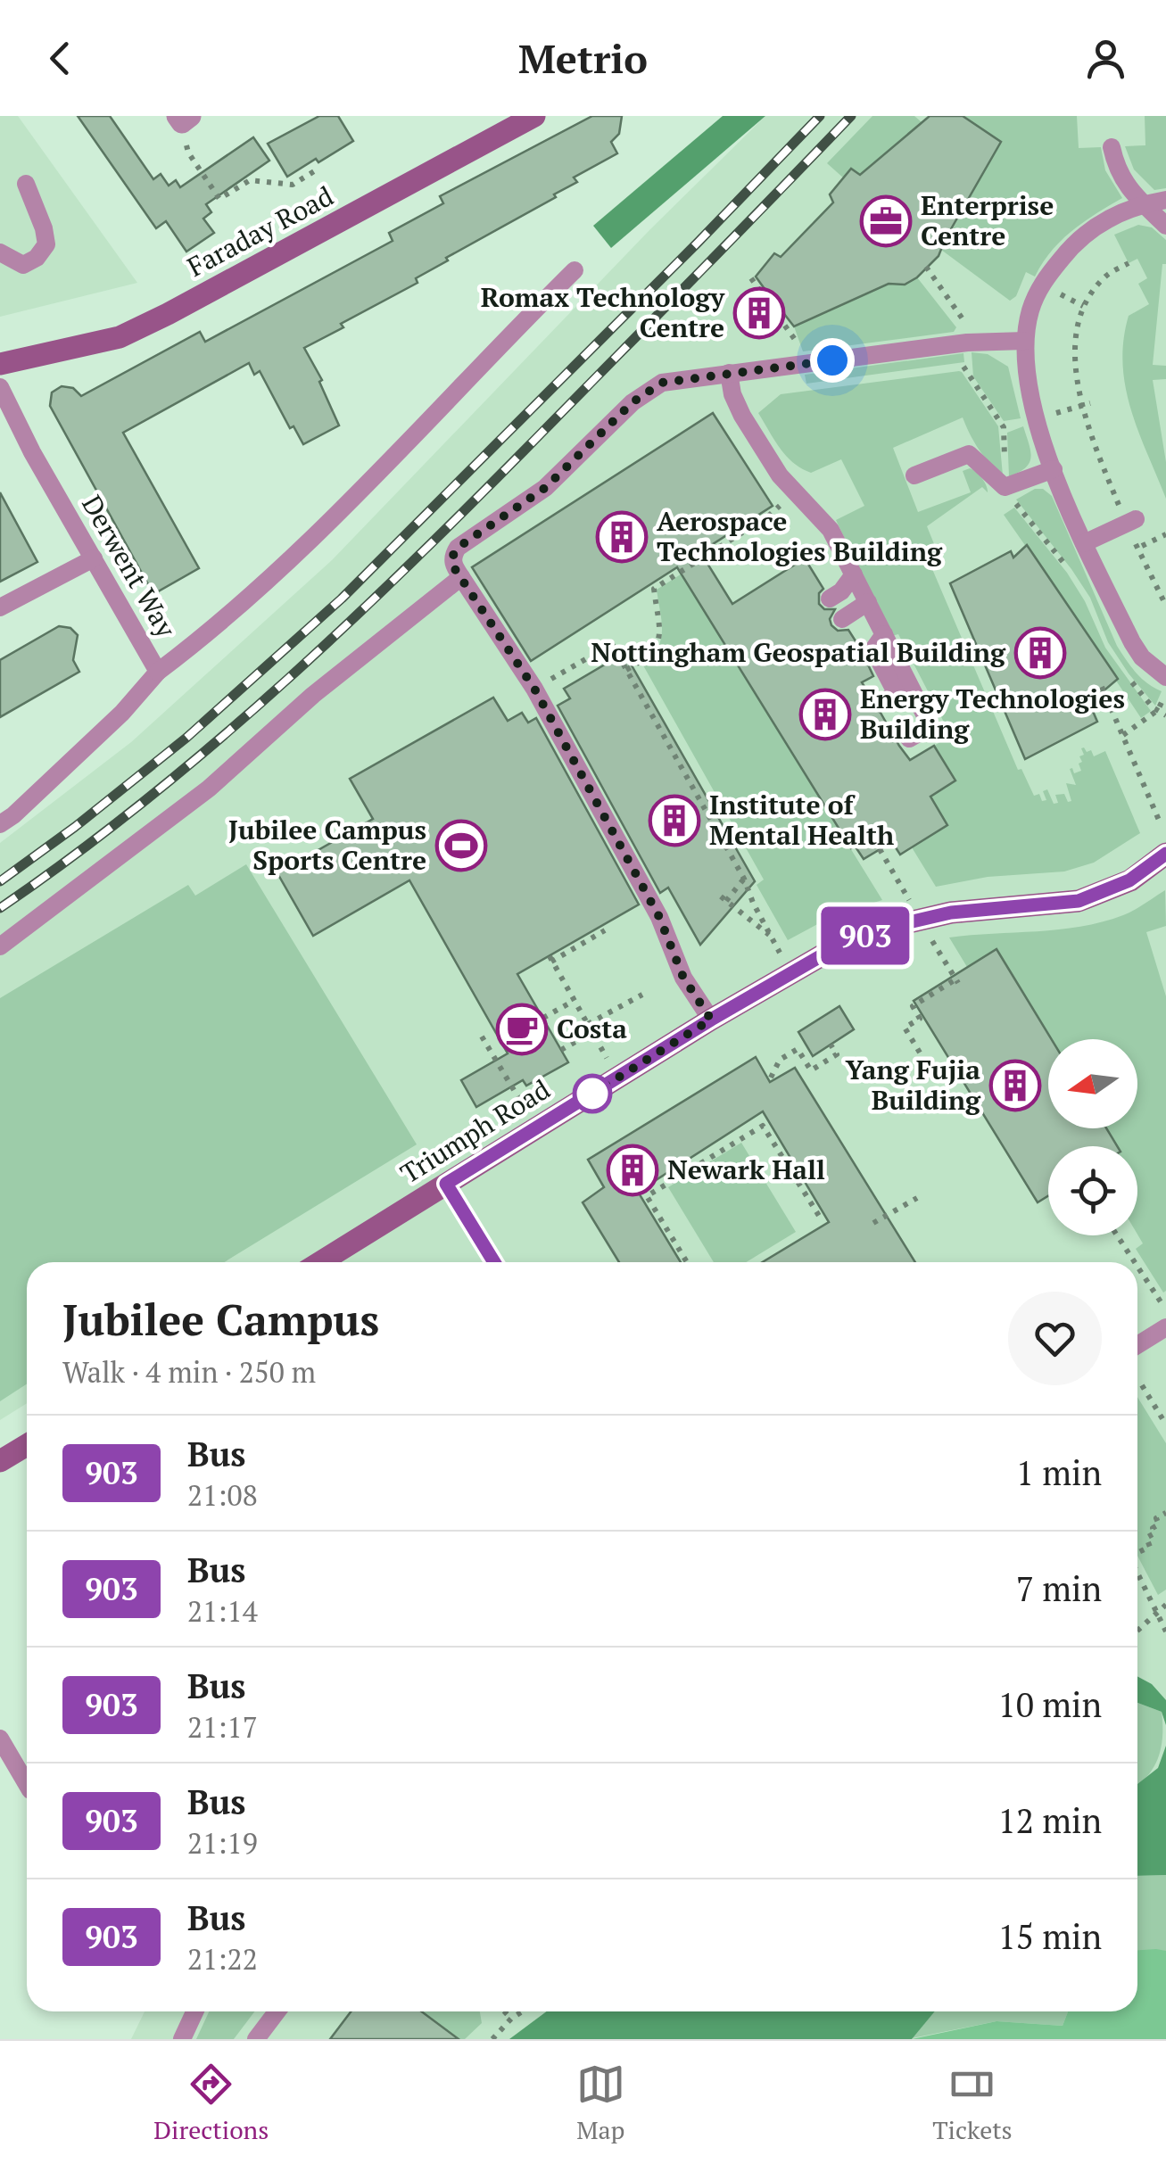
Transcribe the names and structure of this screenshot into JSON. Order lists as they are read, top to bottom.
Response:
{
  "streets": {
    "street": ["Faraday Road", "Triumph Road"],
    "lane": ["Derwent Way"]
  },
  "places": {
    "office": ["Enterprise Centre"],
    "building": [
      "Romax Technology Centre",
      "Aerospace Technologies Building",
      "Nottingham Geospatial Building",
      "Energy Technologies Building",
      "Institute of Mental Health",
      "Yang Fujia Building",
      "Newark Hall"
    ],
    "sports": ["Jubilee Campus Sports Centre"],
    "cafe": ["Costa"]
  },
  "lines": ["bus line 903"],
  "north": "left",
  "page": {
    "header": "Metrio",
    "on_map": "903",
    "heading": ["Jubilee Campus", "Walk · 4 min · 250 m"],
    "list": [
      {
        "mark": "903",
        "name": "Bus",
        "note": "21:08",
        "value": "1 min"
      },
      {
        "mark": "903",
        "name": "Bus",
        "note": "21:14",
        "value": "7 min"
      },
      {
        "mark": "903",
        "name": "Bus",
        "note": "21:17",
        "value": "10 min"
      },
      {
        "mark": "903",
        "name": "Bus",
        "note": "21:19",
        "value": "12 min"
      },
      {
        "mark": "903",
        "name": "Bus",
        "note": "21:22",
        "value": "15 min"
      }
    ],
    "tabs": ["Directions", "Map", "Tickets"]
  }
}
